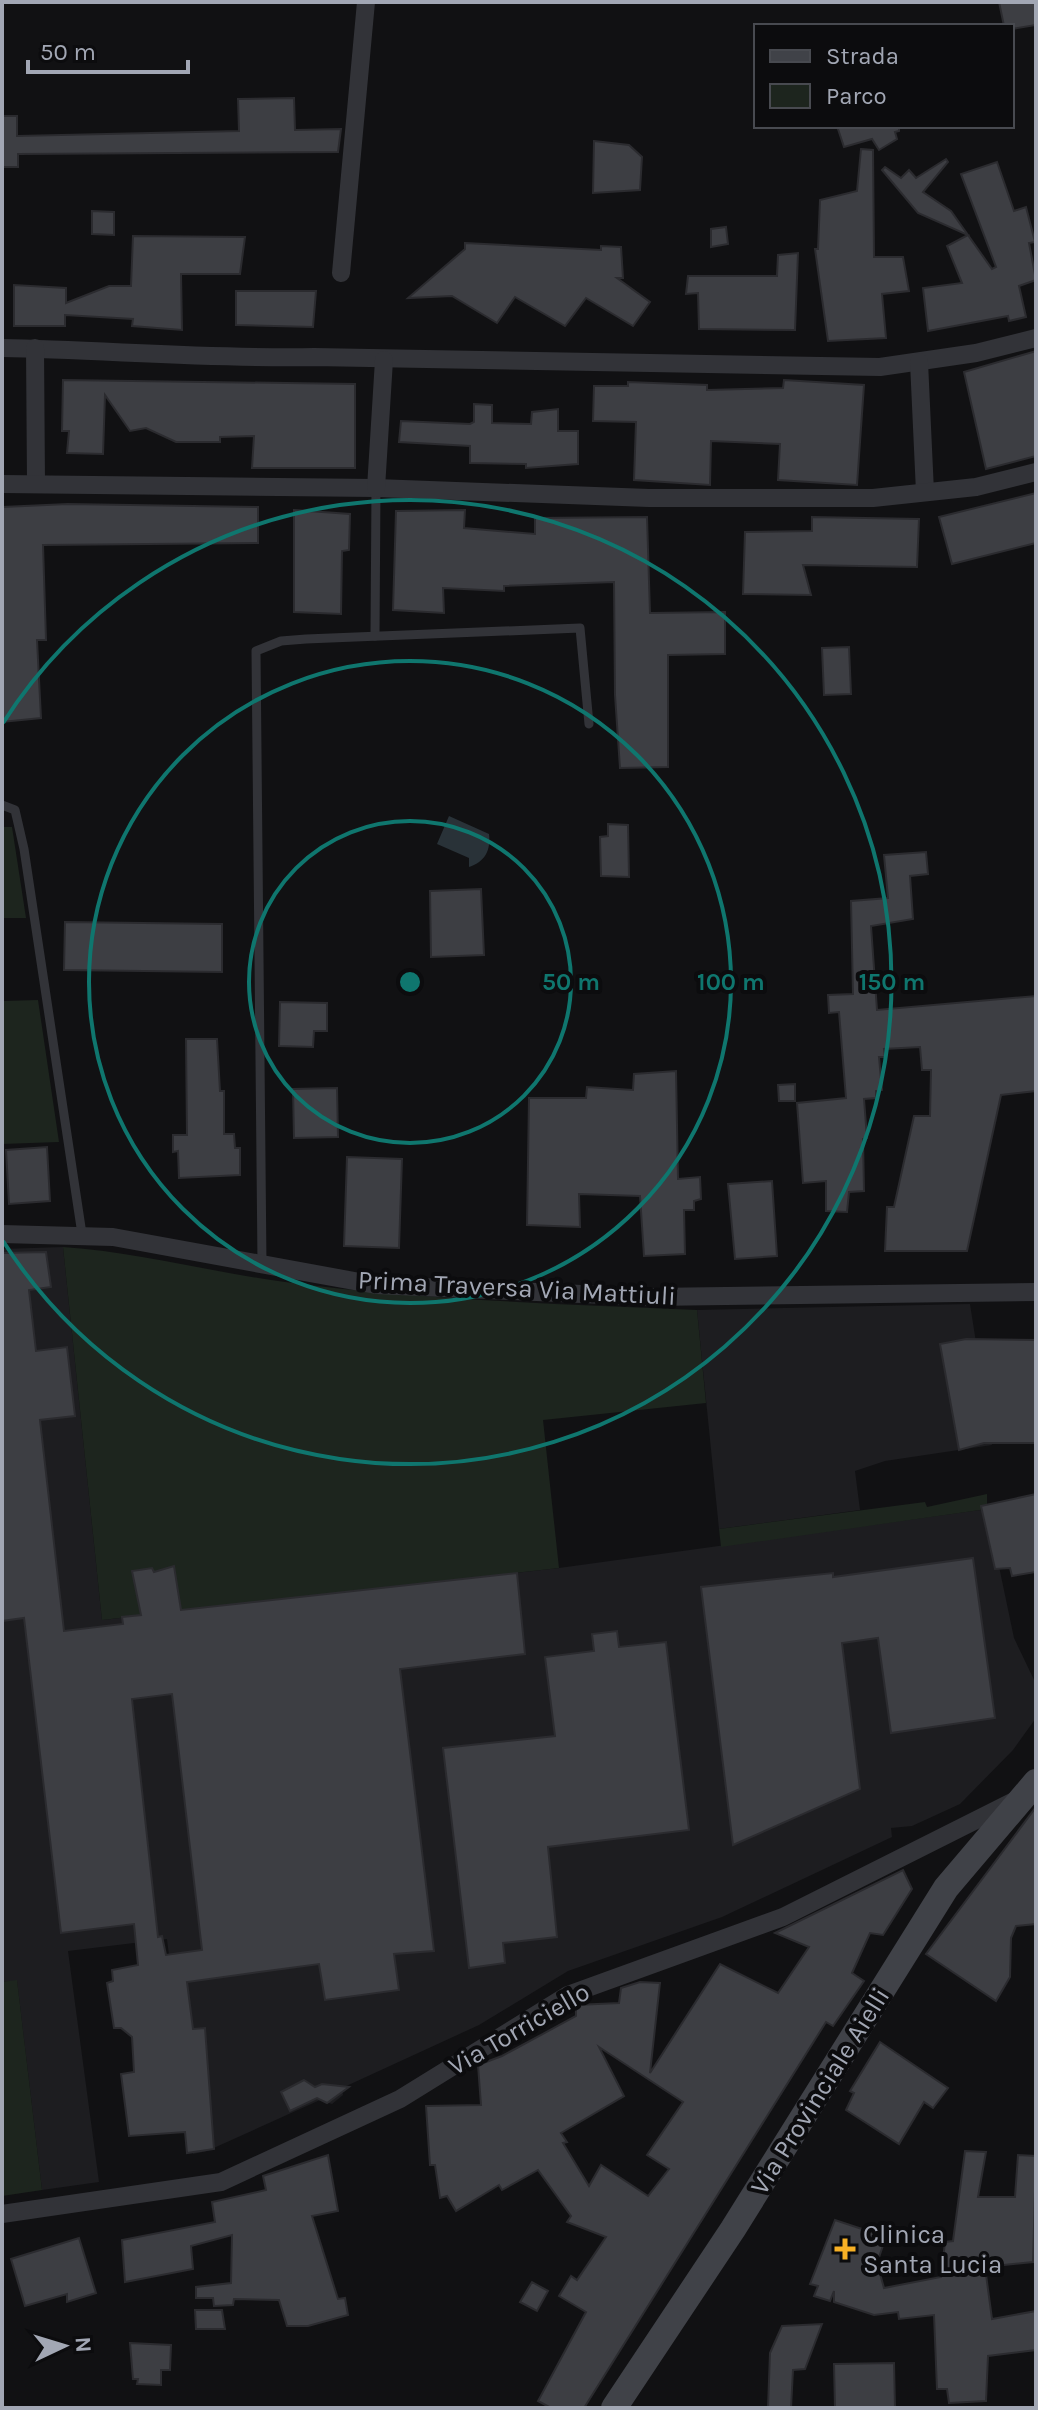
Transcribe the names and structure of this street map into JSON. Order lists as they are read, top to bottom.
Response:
{
  "streets": {
    "street": ["Prima Traversa Via Mattiuli", "Via Torriciello", "Via Provinciale Aielli"]
  },
  "crossings": [
    ["Via Torriciello", "Via Provinciale Aielli"]
  ],
  "places": {
    "health": ["Clinica Santa Lucia"]
  },
  "legend": ["Strada", "Parco"],
  "scale_bar": "50 m",
  "north": "right",
  "rings": ["50 m", "100 m", "150 m"]
}
